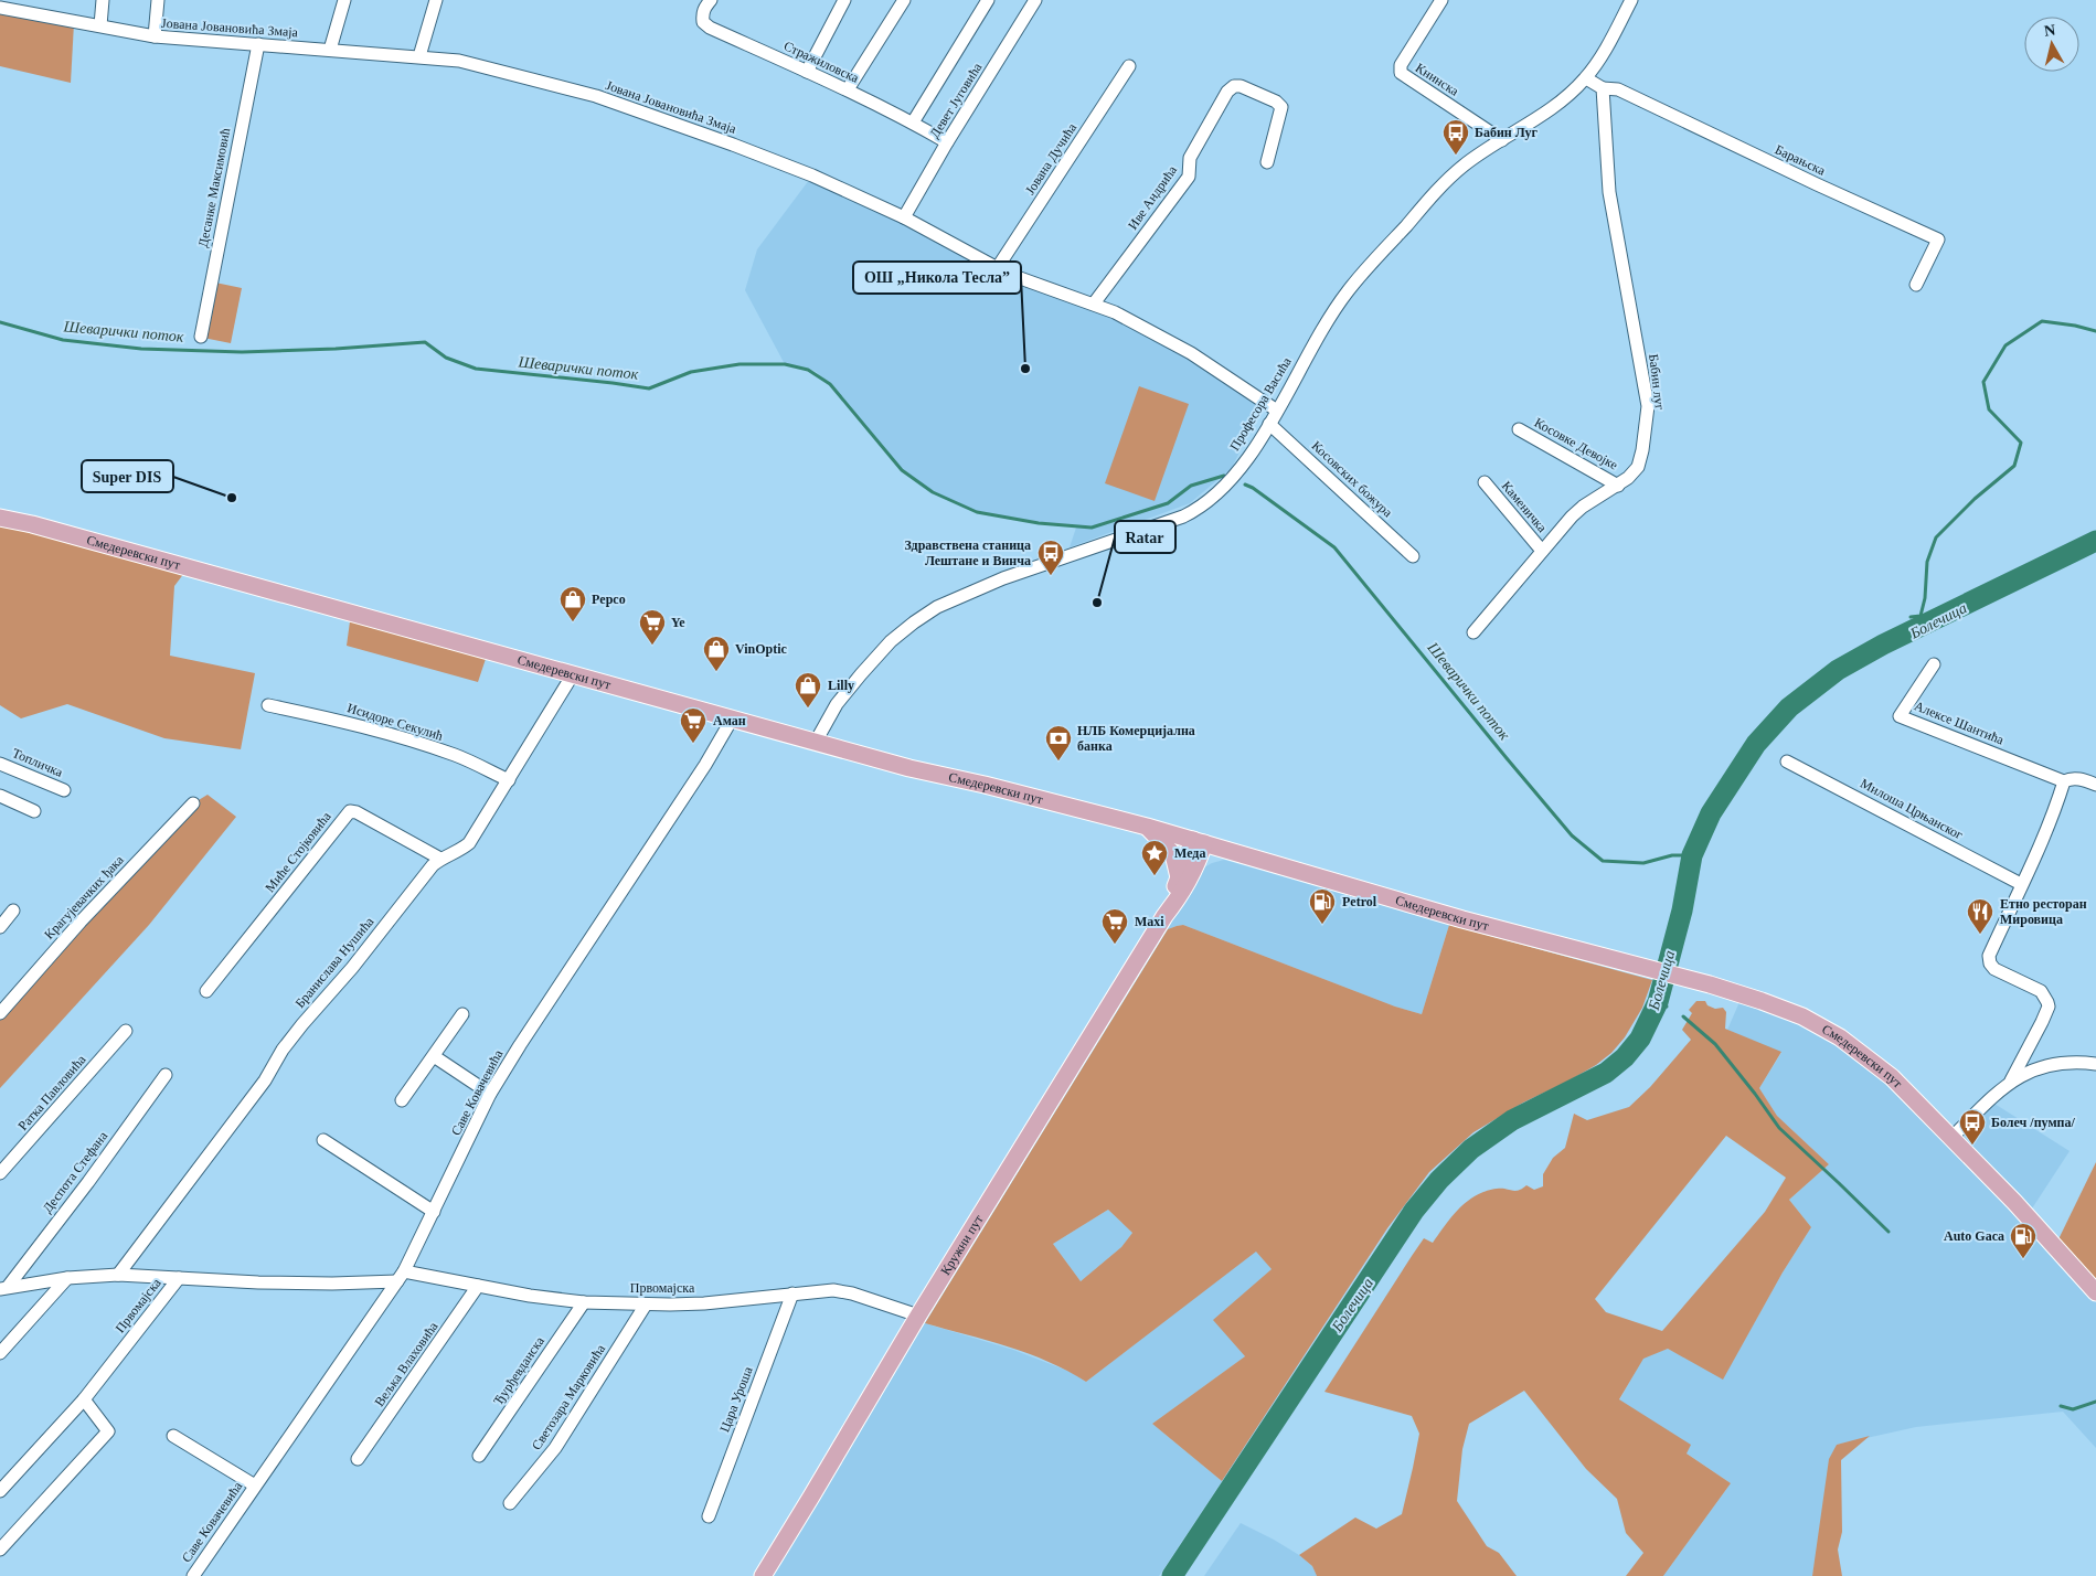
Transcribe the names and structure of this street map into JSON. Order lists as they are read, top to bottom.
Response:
{
  "streets": {
    "main road": ["Смедеревски пут", "Кружни пут"],
    "street": [
      "Јована Јовановића Змаја",
      "Стражиловска",
      "Книнска",
      "Девет Југовића",
      "Јована Дучића",
      "Барањска",
      "Десанке Максимовић",
      "Иве Андрића",
      "Бабин луг",
      "Професора Васића",
      "Косовке Девојке",
      "Косовских божура",
      "Каменичка",
      "Исидоре Секулић",
      "Алексе Шантића",
      "Топличка",
      "Милоша Црњанског",
      "Миће Стојковића",
      "Крагујевачких ђака",
      "Бранислава Нушића",
      "Ратка Павловића",
      "Саве Ковачевића",
      "Деспота Стефана",
      "Првомајска",
      "Вељка Влаховића",
      "Ђурђевданска",
      "Светозара Марковића",
      "Цара Уроша"
    ]
  },
  "crossings": [
    ["Јована Јовановића Змаја", "Девет Југовића"],
    ["Јована Јовановића Змаја", "Јована Дучића"],
    ["Јована Јовановића Змаја", "Десанке Максимовић"],
    ["Јована Јовановића Змаја", "Иве Андрића"],
    ["Јована Јовановића Змаја", "Професора Васића"],
    ["Стражиловска", "Девет Југовића"],
    ["Книнска", "Професора Васића"],
    ["Барањска", "Бабин луг"],
    ["Бабин луг", "Косовке Девојке"],
    ["Бабин луг", "Каменичка"],
    ["Професора Васића", "Косовских божура"],
    ["Професора Васића", "Смедеревски пут"],
    ["Смедеревски пут", "Бранислава Нушића"],
    ["Смедеревски пут", "Саве Ковачевића"],
    ["Смедеревски пут", "Кружни пут"],
    ["Исидоре Секулић", "Бранислава Нушића"],
    ["Миће Стојковића", "Бранислава Нушића"],
    ["Саве Ковачевића", "Првомајска"],
    ["Кружни пут", "Првомајска"],
    ["Првомајска", "Вељка Влаховића"],
    ["Првомајска", "Ђурђевданска"],
    ["Првомајска", "Светозара Марковића"],
    ["Првомајска", "Цара Уроша"]
  ],
  "water": ["Шеварички поток", "Болечица"],
  "places": {
    "bus stop": ["Бабин Луг", "Здравствена станица Лештане и Винча", "Болеч /пумпа/"],
    "other": ["ОШ „Никола Тесла”", "Super DIS", "Ratar"],
    "shop": ["Pepco", "VinOptic", "Lilly"],
    "supermarket": ["Ye", "Аман", "Maxi"],
    "bank": ["НЛБ Комерцијална банка"],
    "place": ["Меда"],
    "fuel station": ["Petrol", "Auto Gaca"],
    "restaurant": ["Етно ресторан Мировица"]
  },
  "north": "top"
}
